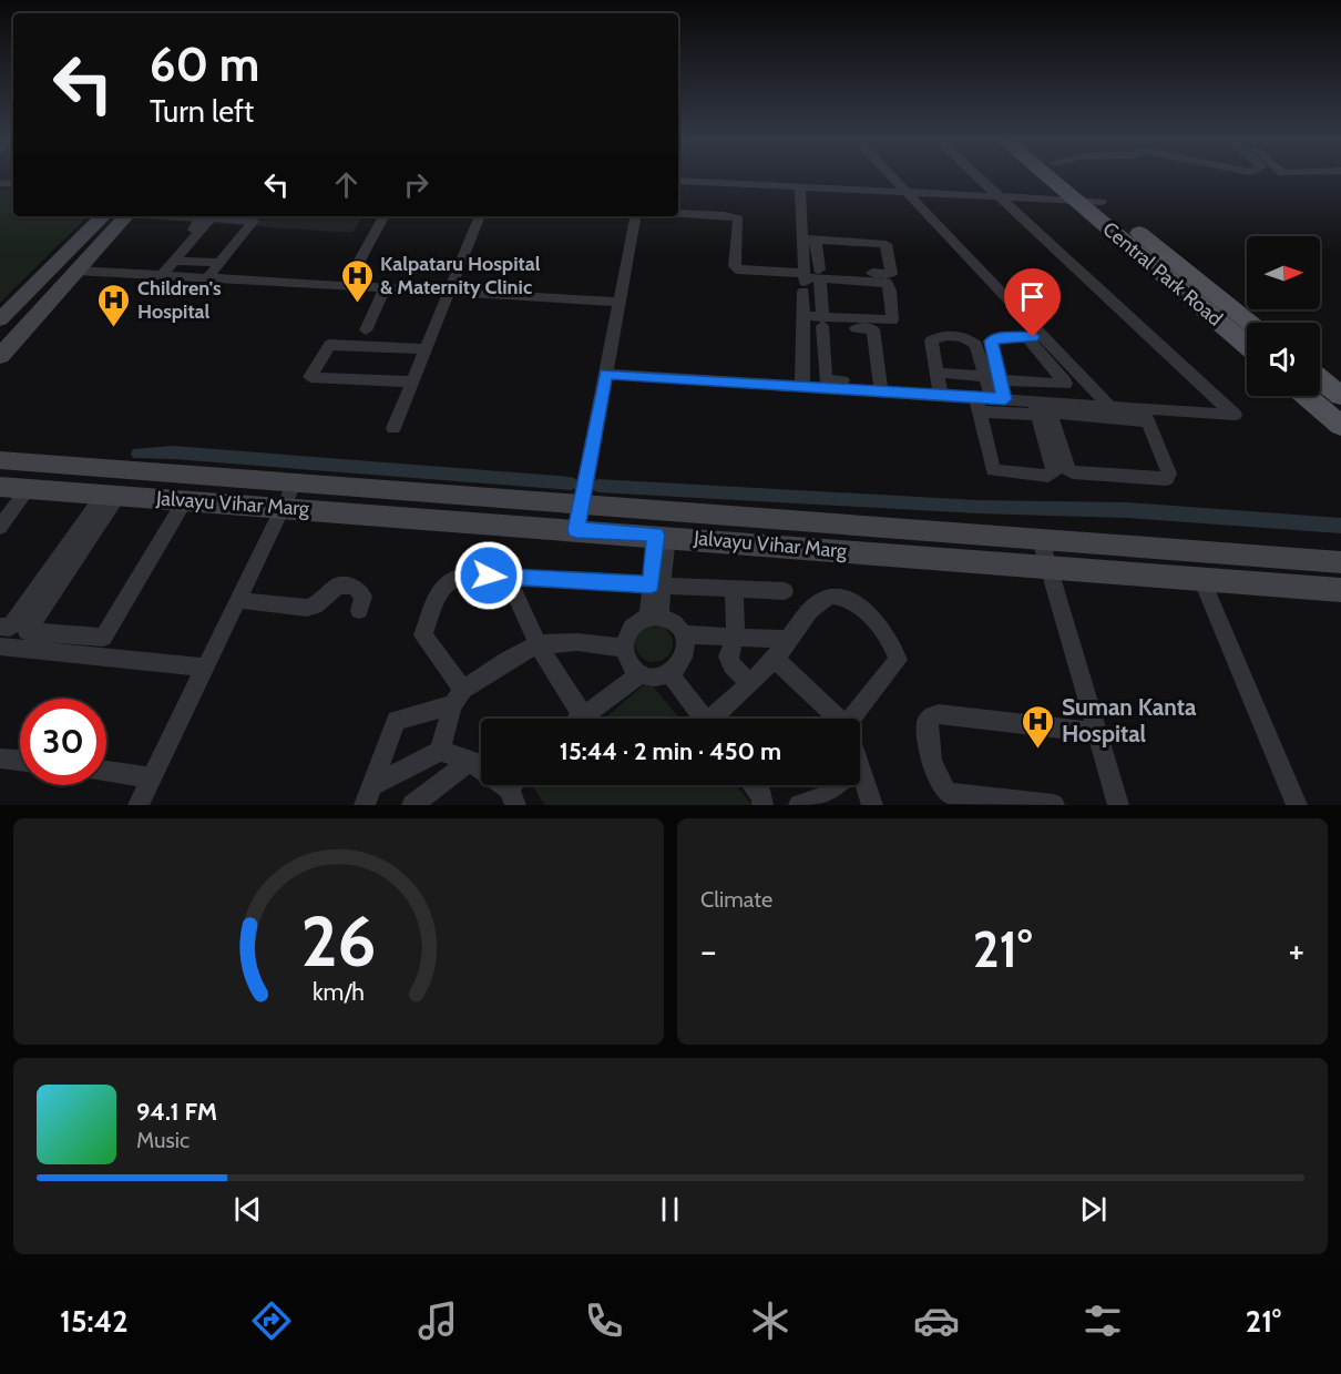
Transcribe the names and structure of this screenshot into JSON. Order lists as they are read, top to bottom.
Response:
{
  "streets": {
    "main road": ["Central Park Road", "Jalvayu Vihar Marg"]
  },
  "places": {
    "hospital": ["Kalpataru Hospital & Maternity Clinic", "Children's Hospital", "Suman Kanta Hospital"]
  },
  "north": "right",
  "page": {
    "turn": ["60 m", "Turn left"],
    "limit": "30",
    "trip": "15:44 · 2 min · 450 m",
    "tile": "Climate",
    "heat": ["−", "21°", "+"],
    "song": ["94.1 FM", "Music"],
    "tabs": ["15:42", "21°"],
    "gauge": ["26", "km/h"]
  }
}
